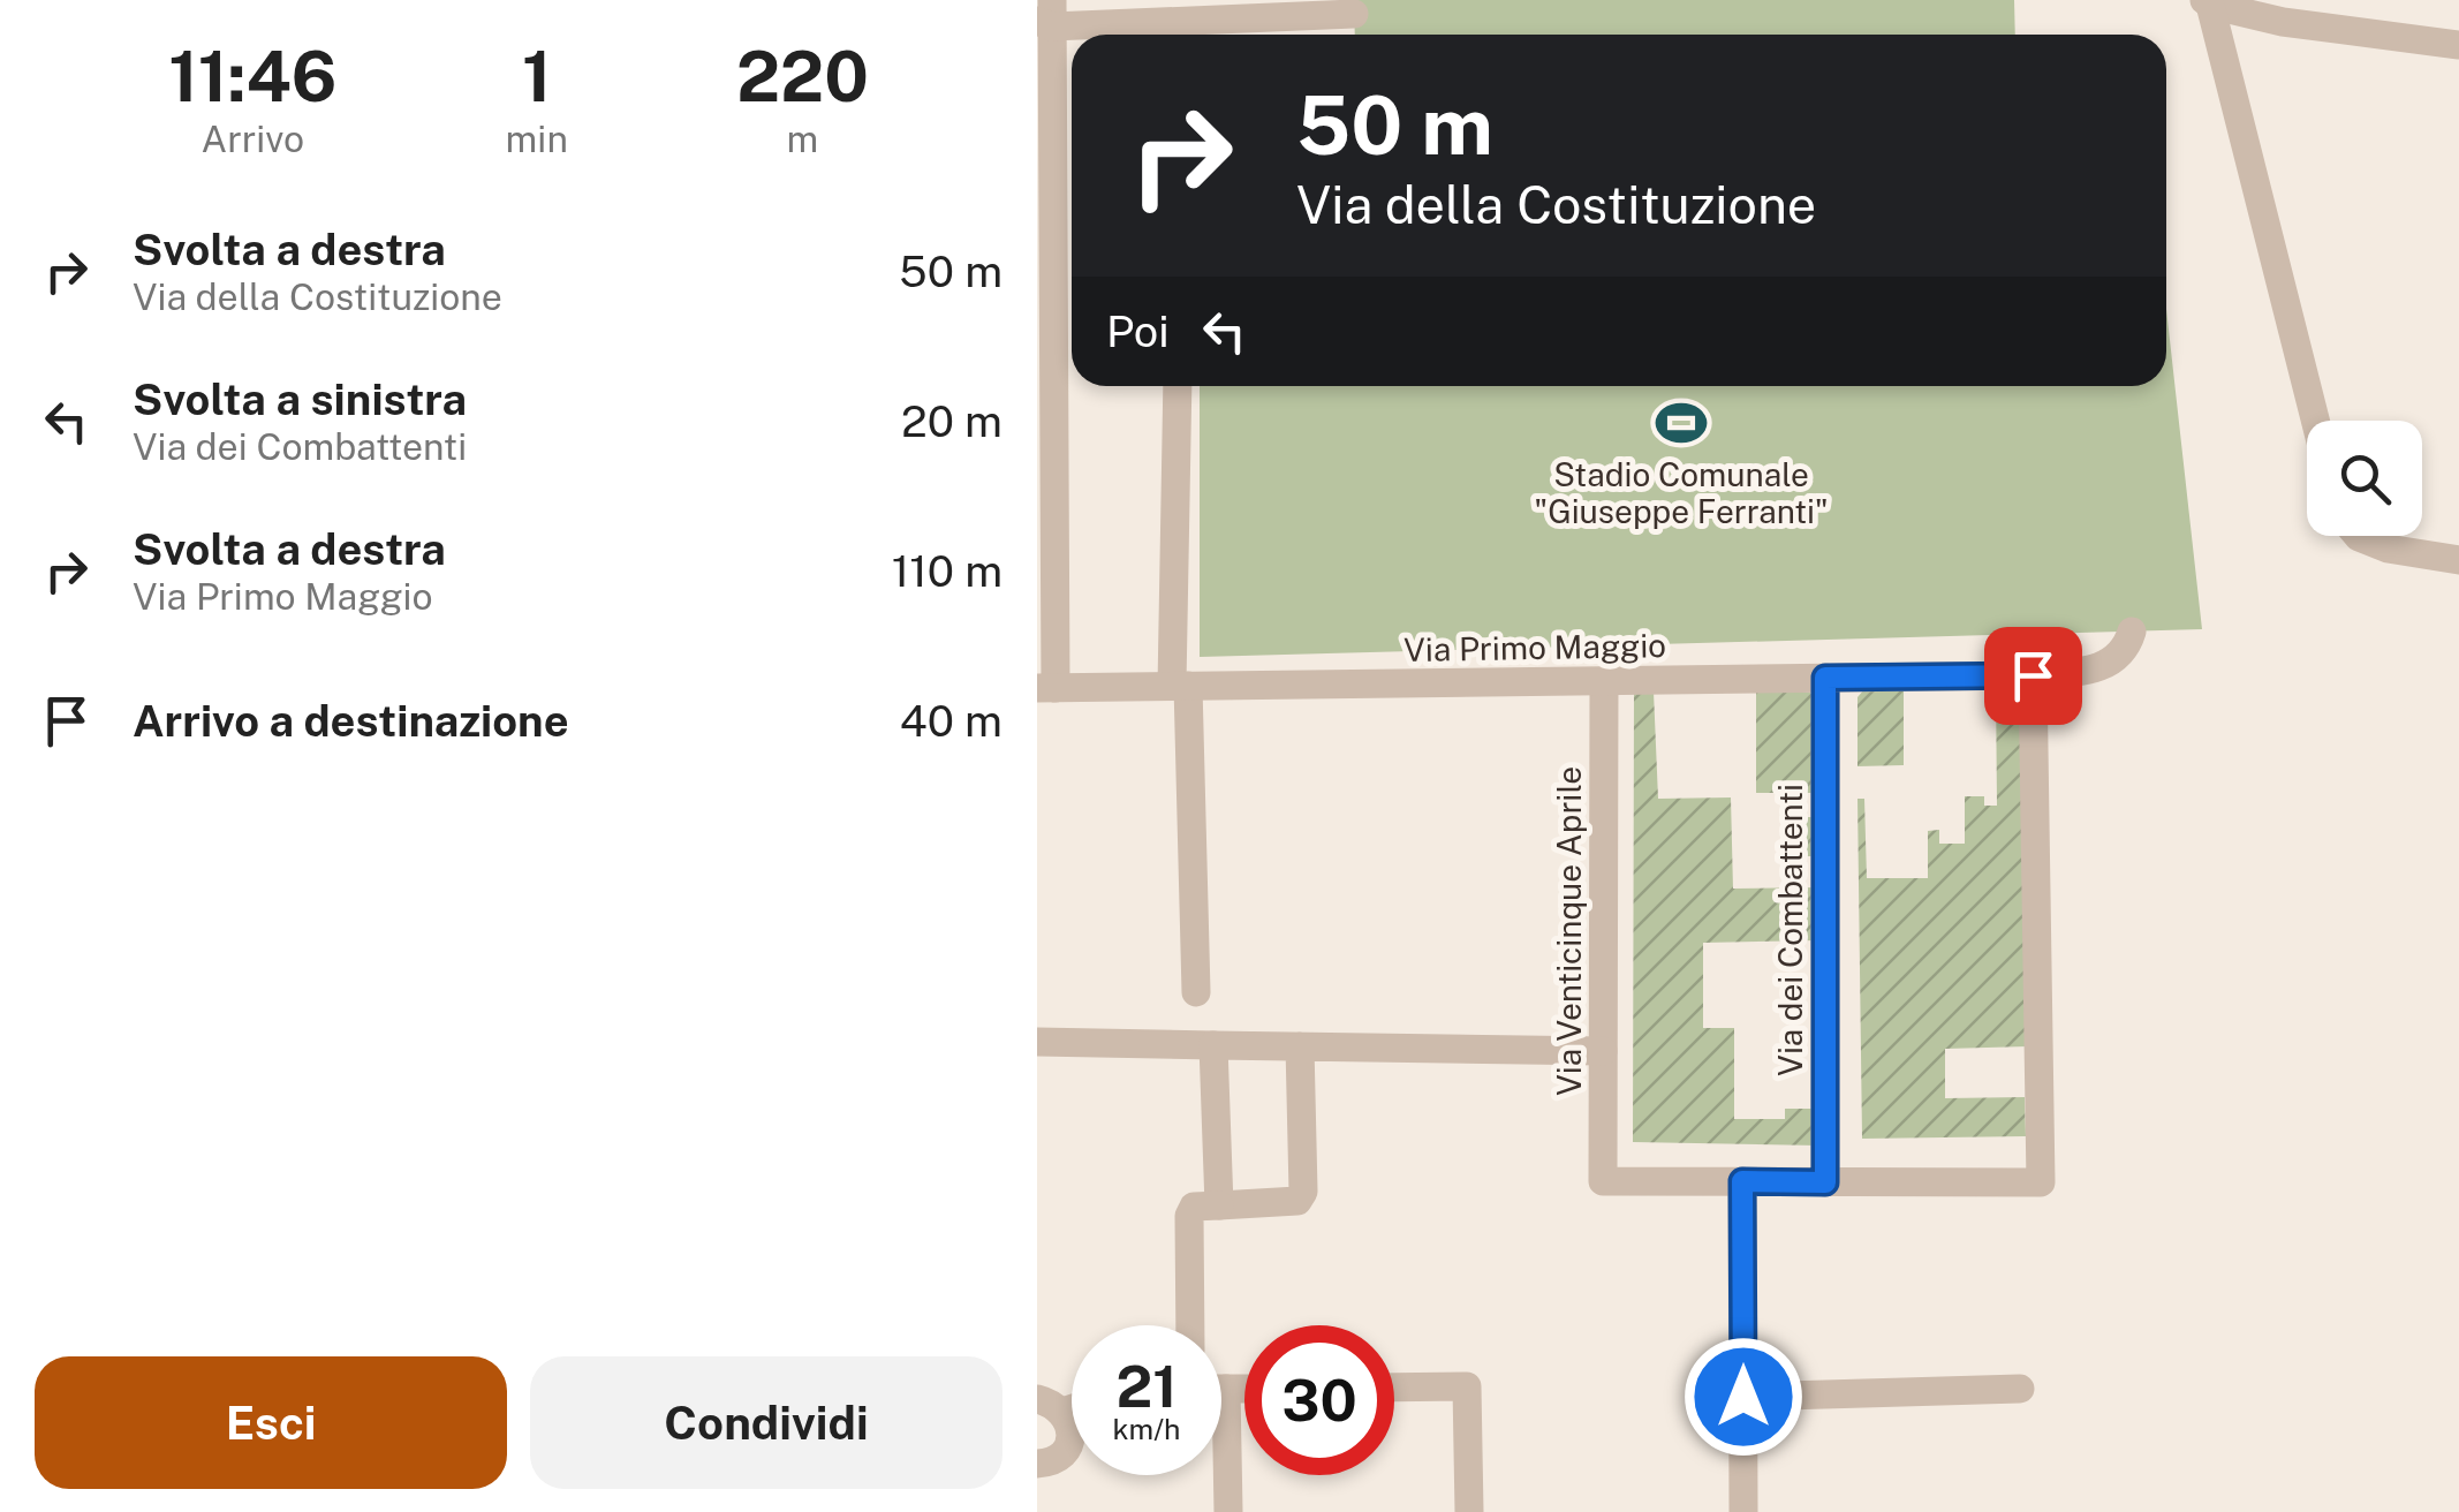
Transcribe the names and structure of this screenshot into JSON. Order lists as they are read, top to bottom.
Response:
{
  "streets": {
    "street": ["Via Primo Maggio", "Via dei Combattenti", "Via Venticinque Aprile"]
  },
  "crossings": [
    ["Via Primo Maggio", "Via dei Combattenti"],
    ["Via Primo Maggio", "Via Venticinque Aprile"]
  ],
  "places": {
    "sports": ["Stadio Comunale \"Giuseppe Ferranti\""]
  },
  "page": {
    "eta": [
      "11:46",
      "Arrivo",
      "1",
      "min",
      "220",
      "m"
    ],
    "turn": ["50 m", "Via della Costituzione"],
    "list": [
      {
        "name": "Svolta a destra",
        "note": "Via della Costituzione",
        "value": "50 m"
      },
      {
        "name": "Svolta a sinistra",
        "note": "Via dei Combattenti",
        "value": "20 m"
      },
      {
        "name": "Svolta a destra",
        "note": "Via Primo Maggio",
        "value": "110 m"
      },
      {
        "name": "Arrivo a destinazione",
        "value": "40 m"
      }
    ],
    "then": "Poi",
    "speed": "21 km/h",
    "limit": "30",
    "buttons": ["Esci", "Condividi"]
  }
}
